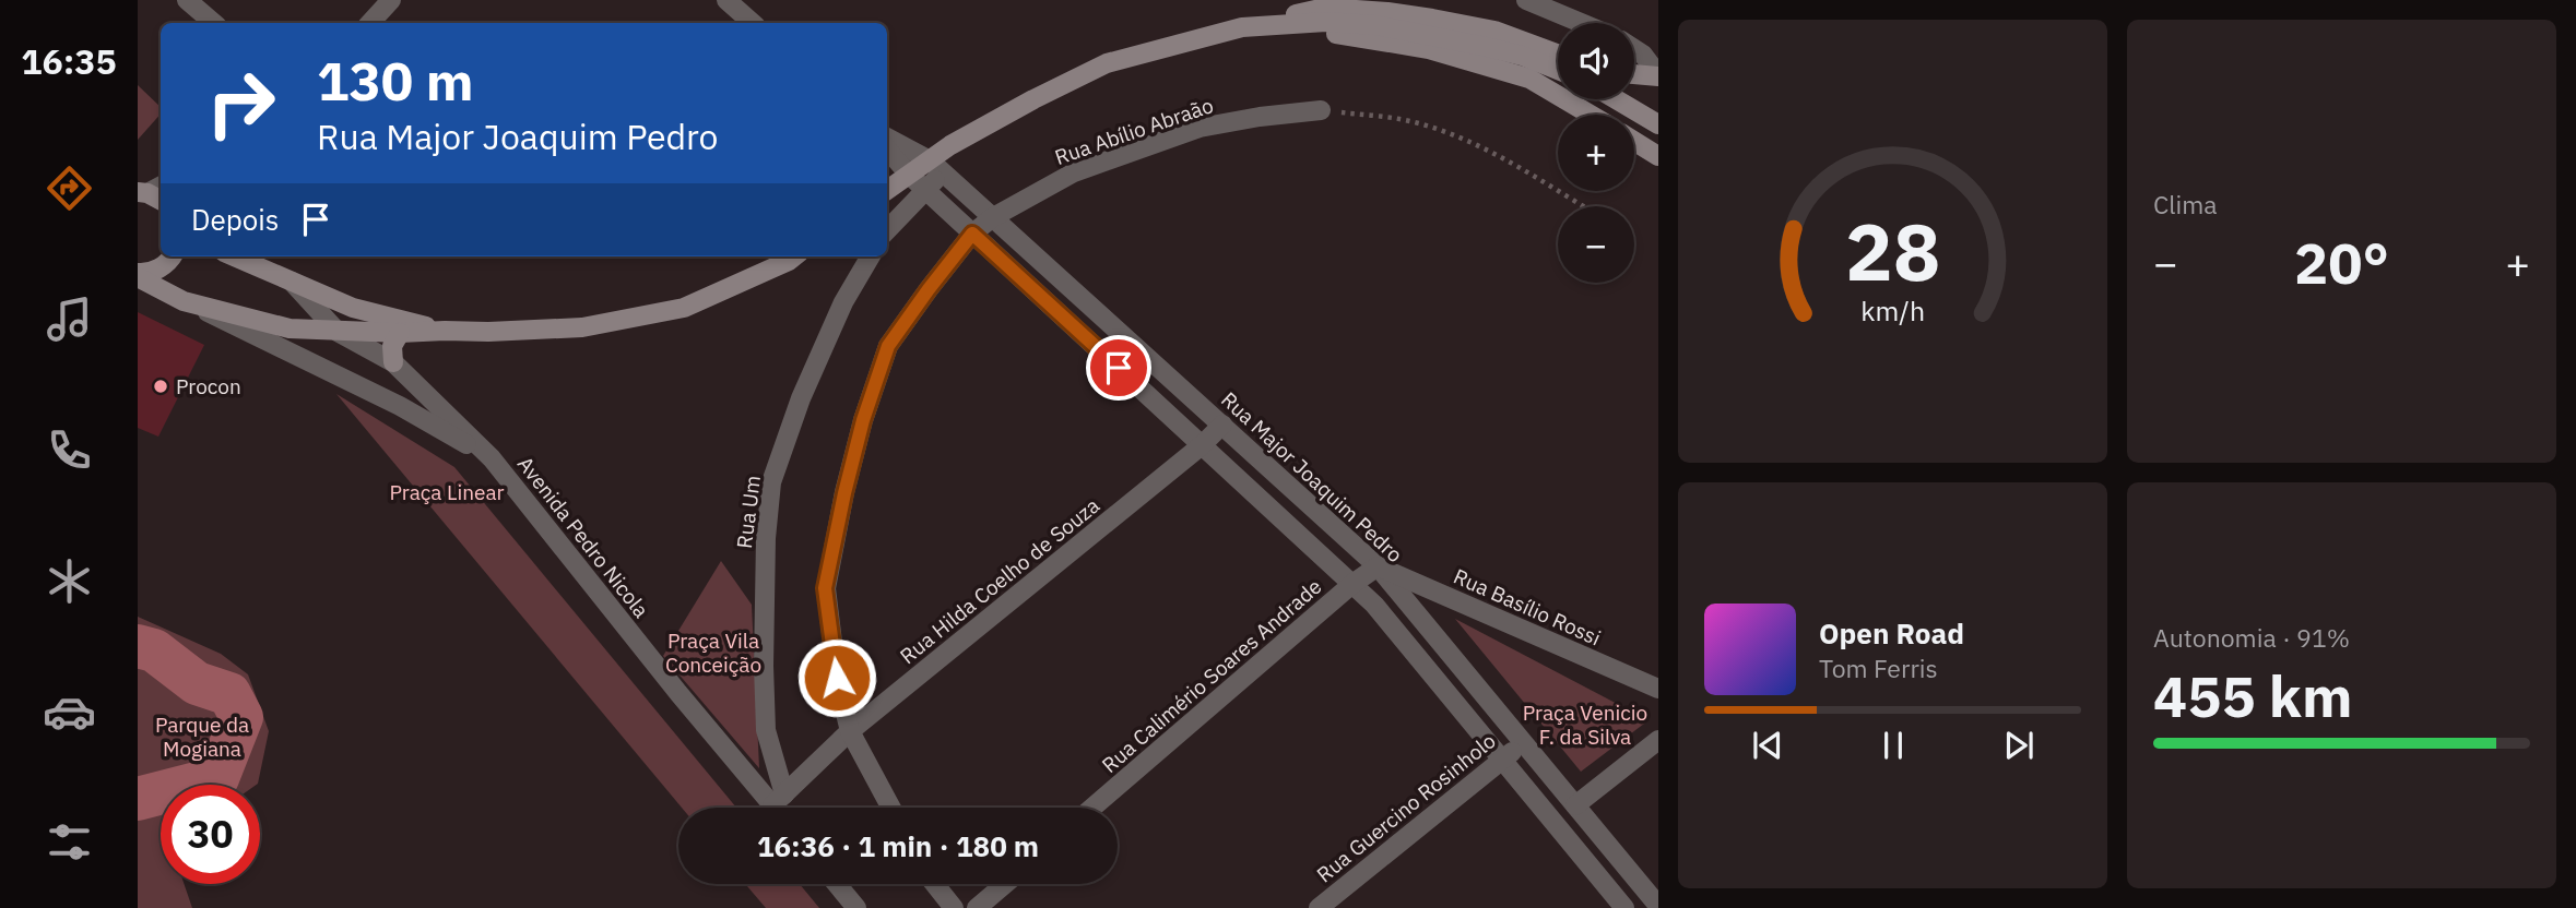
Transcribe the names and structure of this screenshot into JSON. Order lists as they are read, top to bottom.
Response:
{
  "streets": {
    "street": [
      "Rua Abílio Abraão",
      "Rua Major Joaquim Pedro",
      "Rua Um",
      "Avenida Pedro Nicola",
      "Rua Hilda Coelho de Souza",
      "Rua Basílio Rossi",
      "Rua Calimério Soares Andrade",
      "Rua Guercino Rosinholo"
    ]
  },
  "crossings": [
    ["Rua Abílio Abraão", "Rua Major Joaquim Pedro"],
    ["Rua Abílio Abraão", "Rua Hilda Coelho de Souza"],
    ["Rua Major Joaquim Pedro", "Rua Hilda Coelho de Souza"],
    ["Rua Major Joaquim Pedro", "Rua Basílio Rossi"],
    ["Rua Major Joaquim Pedro", "Rua Calimério Soares Andrade"],
    ["Rua Major Joaquim Pedro", "Rua Guercino Rosinholo"],
    ["Rua Um", "Avenida Pedro Nicola"],
    ["Rua Um", "Rua Hilda Coelho de Souza"],
    ["Avenida Pedro Nicola", "Rua Hilda Coelho de Souza"],
    ["Rua Basílio Rossi", "Rua Calimério Soares Andrade"]
  ],
  "parks": [
    "Praça Linear",
    "Praça Vila Conceição",
    "Praça Venicio F. da Silva",
    "Parque da Mogiana"
  ],
  "places": ["Procon"],
  "page": {
    "tabs": "16:35",
    "tile": [
      "Clima",
      ["Autonomia · 91%", "455 km"]
    ],
    "map_buttons": ["+", "−"],
    "turn": ["130 m", "Rua Major Joaquim Pedro"],
    "then": "Depois",
    "heat": ["−", "20°", "+"],
    "song": ["Open Road", "Tom Ferris"],
    "limit": "30",
    "trip": "16:36 · 1 min · 180 m",
    "gauge": ["28", "km/h"]
  }
}
